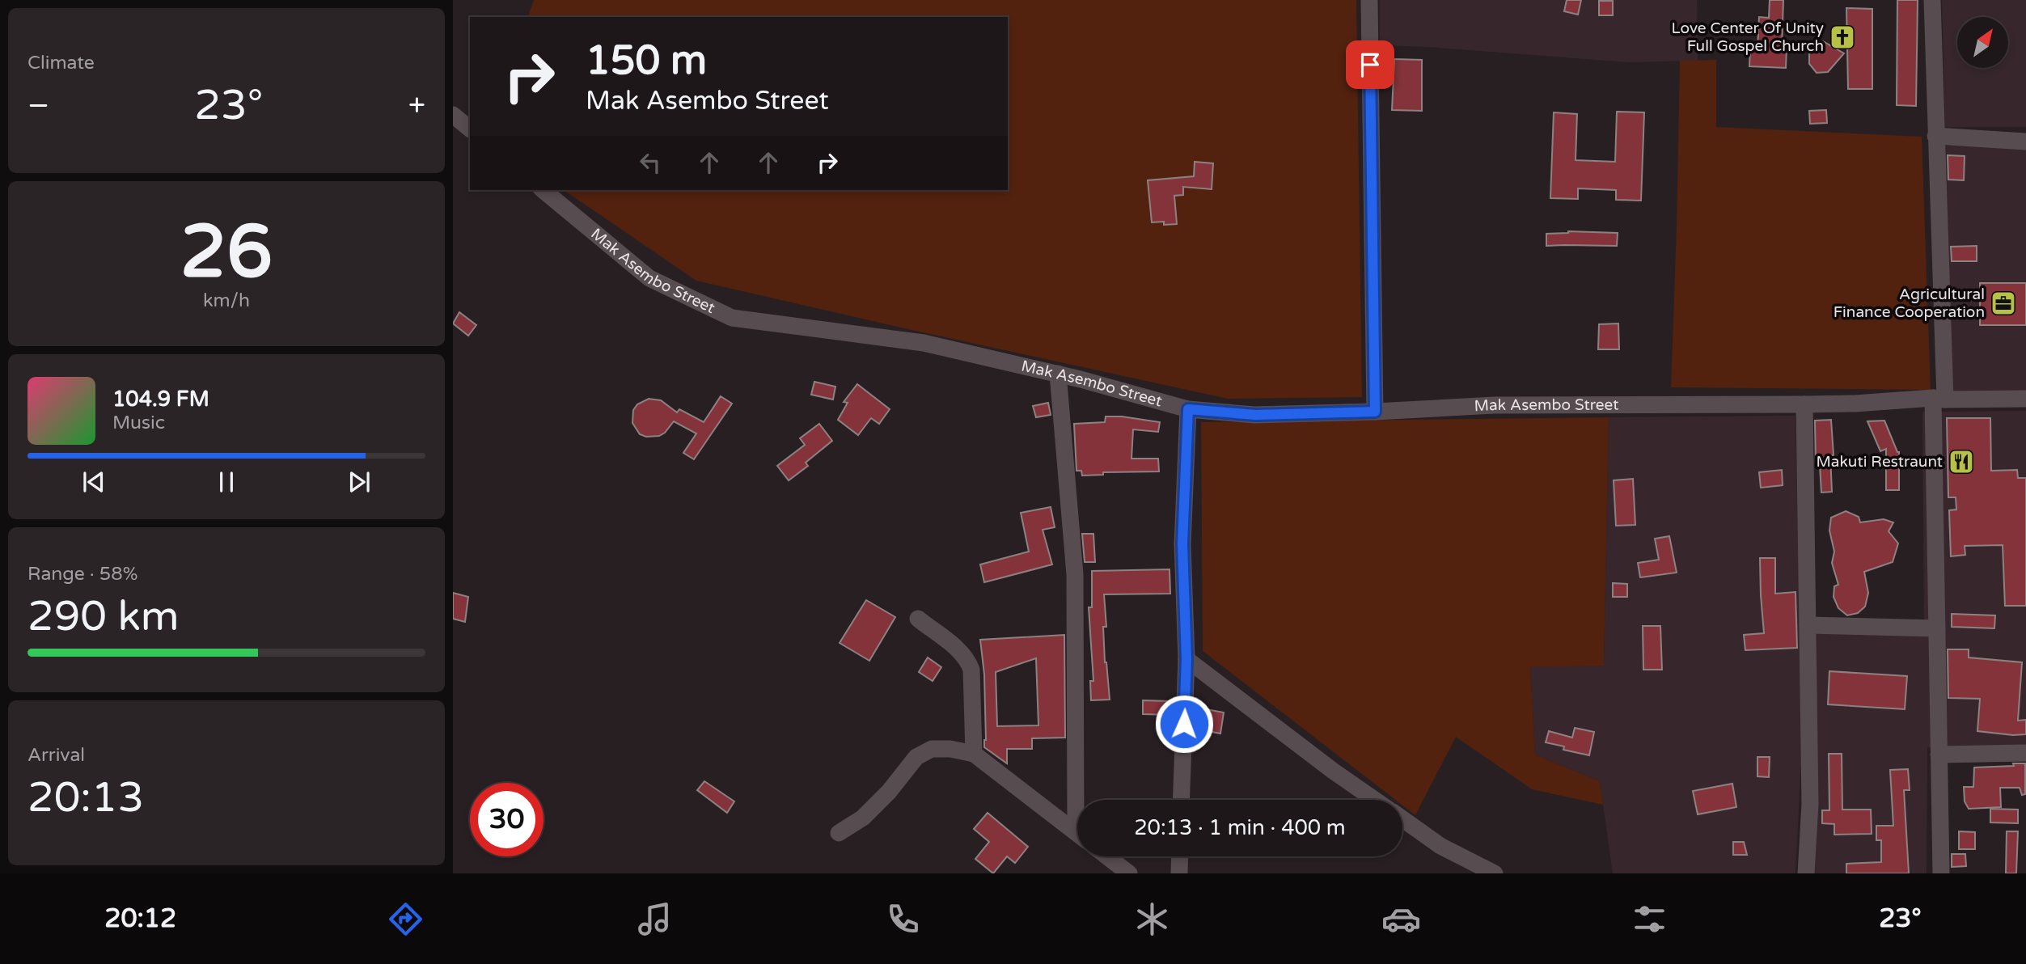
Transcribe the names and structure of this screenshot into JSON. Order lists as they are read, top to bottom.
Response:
{
  "streets": {
    "street": ["Mak Asembo Street"]
  },
  "places": {
    "church": ["Love Center Of Unity Full Gospel Church"],
    "office": ["Agricultural Finance Cooperation"],
    "restaurant": ["Makuti Restraunt"]
  },
  "north": "top right",
  "page": {
    "tile": [
      "Climate",
      ["26", "km/h"],
      ["Range · 58%", "290 km"],
      ["Arrival", "20:13"]
    ],
    "turn": ["150 m", "Mak Asembo Street"],
    "heat": ["−", "23°", "+"],
    "song": ["104.9 FM", "Music"],
    "limit": "30",
    "trip": "20:13 · 1 min · 400 m",
    "tabs": ["20:12", "23°"]
  }
}
